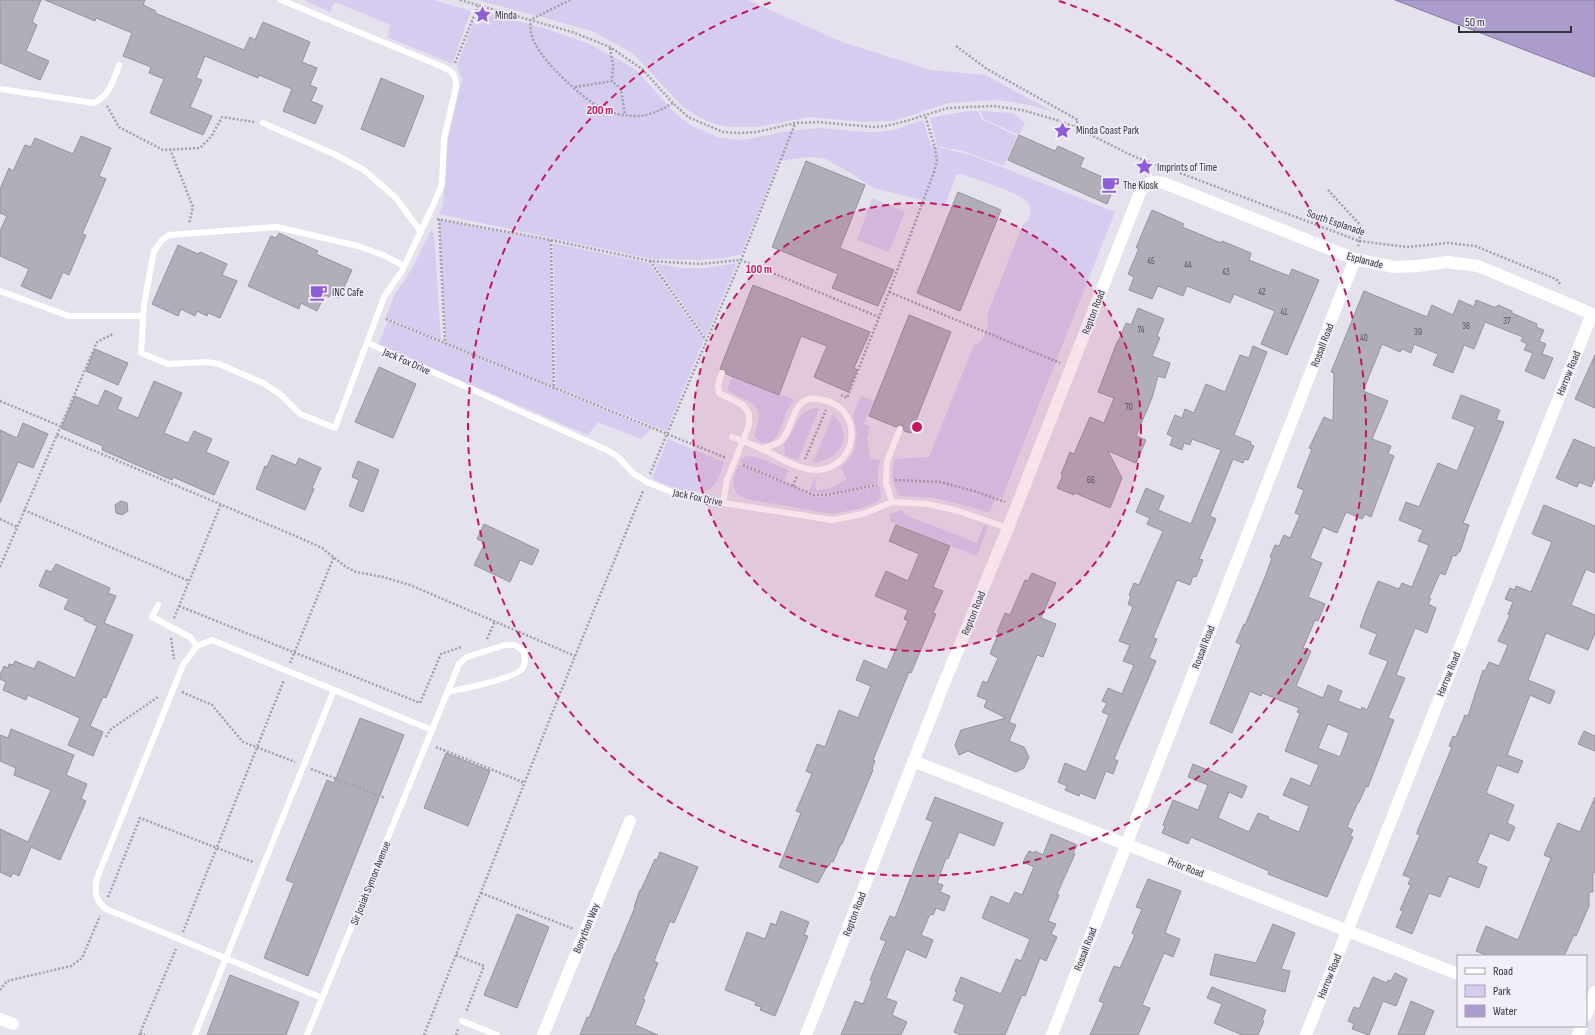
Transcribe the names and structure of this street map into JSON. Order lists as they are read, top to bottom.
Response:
{
  "streets": {
    "street": [
      "Esplanade",
      "Repton Road",
      "Rossall Road",
      "Harrow Road",
      "Prior Road",
      "Bonython Way"
    ],
    "lane": ["Jack Fox Drive", "Sir Josiah Symon Avenue"],
    "path": ["South Esplanade"]
  },
  "crossings": [
    ["Esplanade", "Repton Road"],
    ["Esplanade", "Rossall Road"],
    ["Esplanade", "Harrow Road"],
    ["Repton Road", "Jack Fox Drive"],
    ["Repton Road", "Prior Road"],
    ["Rossall Road", "Prior Road"],
    ["Harrow Road", "Prior Road"]
  ],
  "places": {
    "place": ["Minda", "Minda Coast Park", "Imprints of Time"],
    "cafe": ["The Kiosk", "INC Cafe"]
  },
  "house_numbers": [
    "45",
    "44",
    "43",
    "42",
    "41",
    "37",
    "38",
    "74",
    "39",
    "40",
    "70",
    "66"
  ],
  "legend": ["Road", "Park", "Water"],
  "scale_bar": "50 m",
  "rings": ["200 m", "100 m"]
}
